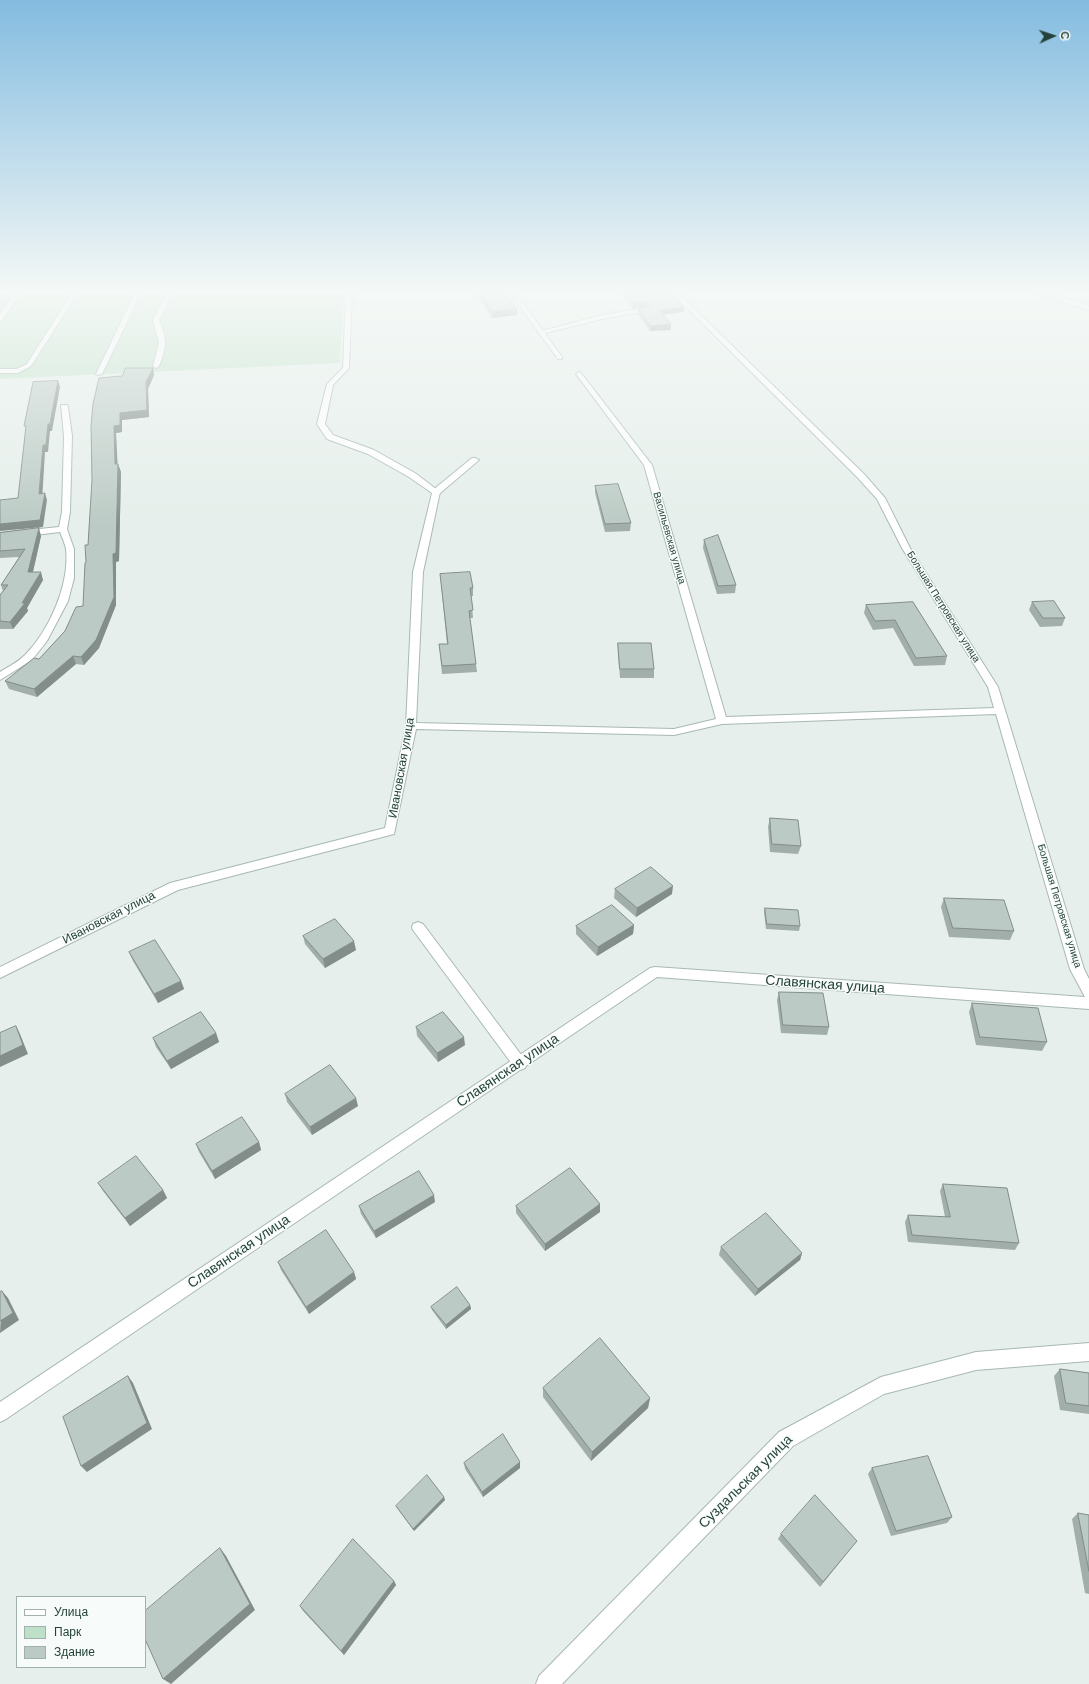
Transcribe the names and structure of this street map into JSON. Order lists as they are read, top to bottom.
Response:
{
  "streets": {
    "street": [
      "Васильевская улица",
      "Большая Петровская улица",
      "Ивановская улица",
      "Славянская улица",
      "Суздальская улица"
    ]
  },
  "legend": ["Улица", "Парк", "Здание"],
  "north": "right"
}
